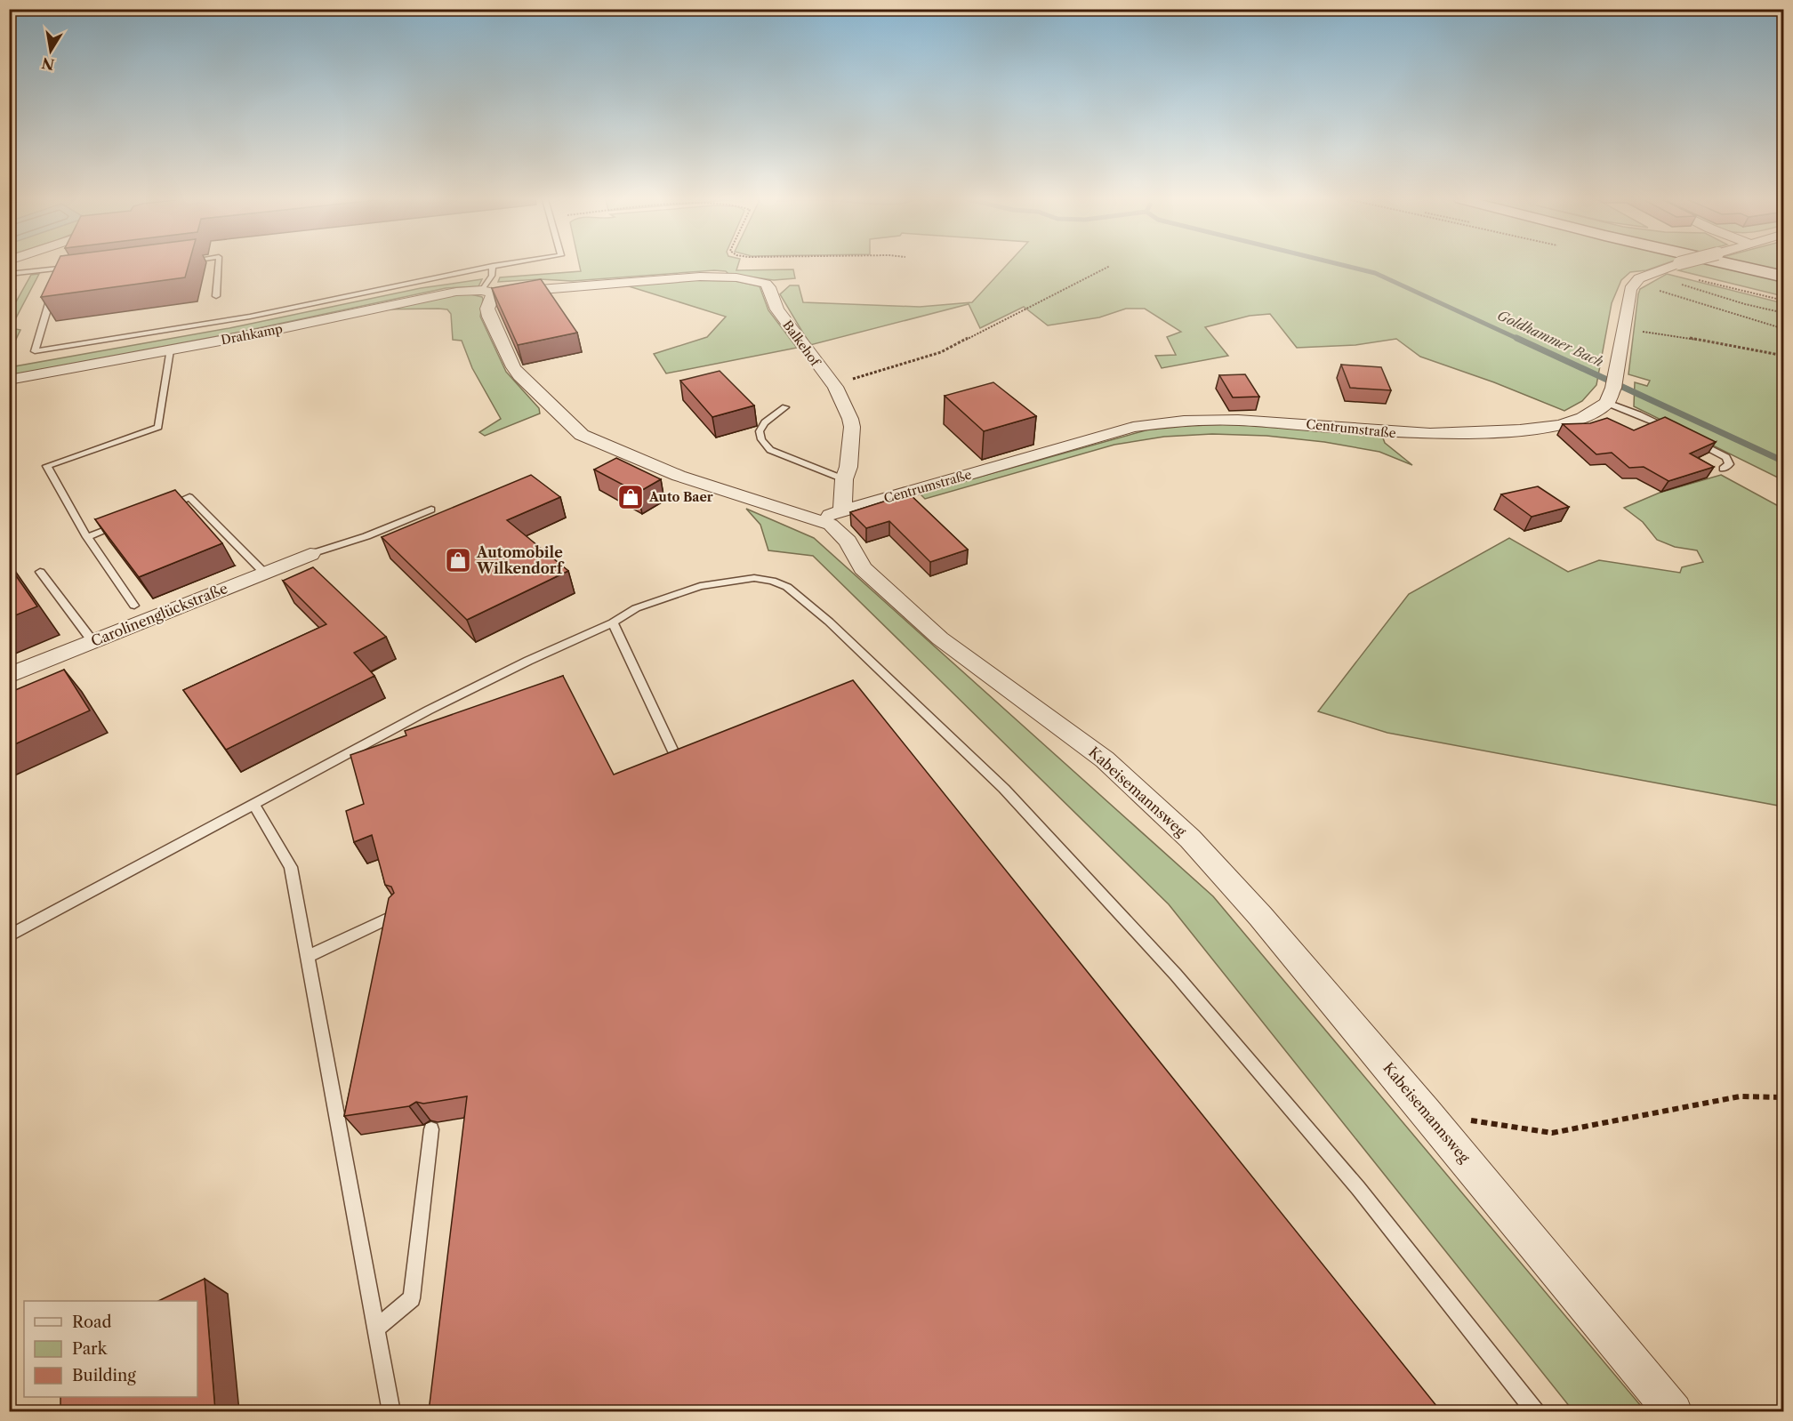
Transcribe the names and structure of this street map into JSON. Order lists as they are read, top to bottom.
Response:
{
  "streets": {
    "street": [
      "Drahkamp",
      "Balkehof",
      "Centrumstraße",
      "Carolinenglückstraße",
      "Kabeisemannsweg"
    ]
  },
  "crossings": [
    ["Drahkamp", "Balkehof"],
    ["Drahkamp", "Kabeisemannsweg"],
    ["Balkehof", "Centrumstraße"],
    ["Balkehof", "Kabeisemannsweg"],
    ["Centrumstraße", "Kabeisemannsweg"]
  ],
  "water": ["Goldhammer Bach"],
  "places": {
    "shop": ["Auto Baer", "Automobile Wilkendorf"]
  },
  "legend": ["Road", "Park", "Building"],
  "north": "bottom"
}
